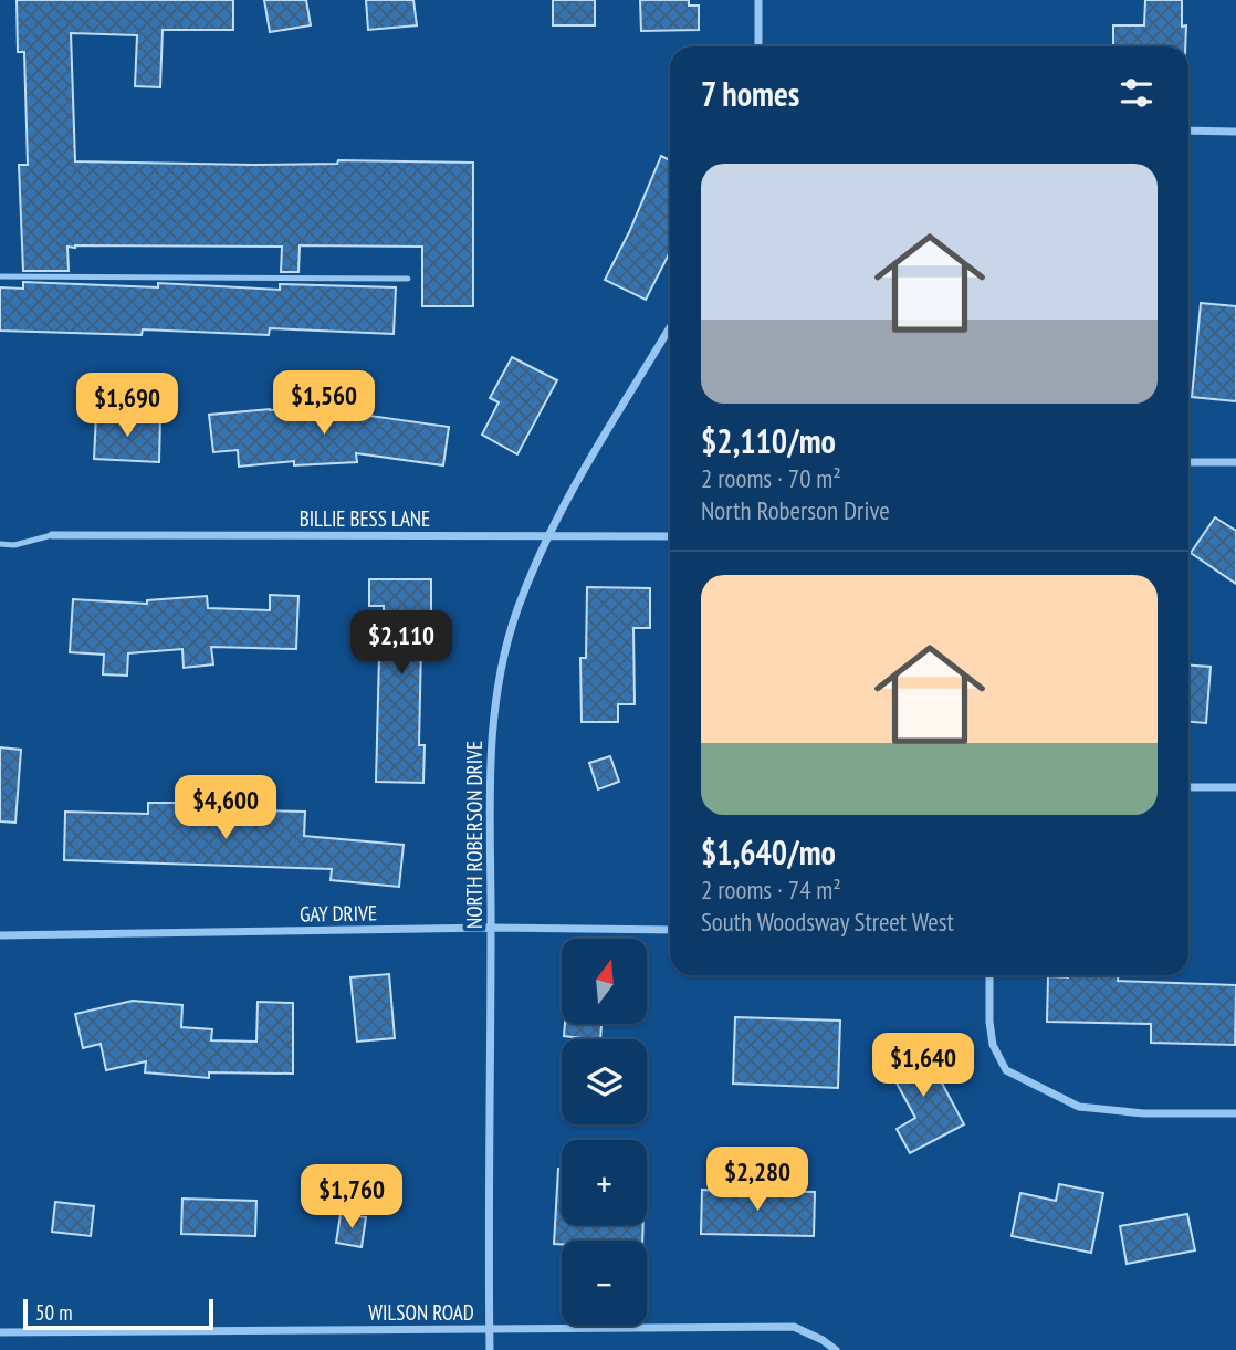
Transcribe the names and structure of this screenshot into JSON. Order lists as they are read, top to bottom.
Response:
{
  "streets": {
    "street": [
      "BILLIE BESS LANE",
      "NORTH ROBERSON DRIVE",
      "GAY DRIVE",
      "WILSON ROAD"
    ]
  },
  "crossings": [
    ["BILLIE BESS LANE", "NORTH ROBERSON DRIVE"],
    ["NORTH ROBERSON DRIVE", "GAY DRIVE"],
    ["NORTH ROBERSON DRIVE", "WILSON ROAD"]
  ],
  "scale_bar": "50 m",
  "north": "top",
  "page": {
    "heading": "7 homes",
    "list": [
      {
        "name": "$2,110/mo",
        "note": "2 rooms · 70 m² · North Roberson Drive"
      },
      {
        "name": "$1,640/mo",
        "note": "2 rooms · 74 m² · South Woodsway Street West"
      }
    ],
    "price": [
      "$1,560",
      "$1,690",
      "$2,110",
      "$4,600",
      "$1,640",
      "$2,280",
      "$1,760"
    ],
    "map_buttons": ["+", "−"],
    "scale": "50 m"
  }
}
